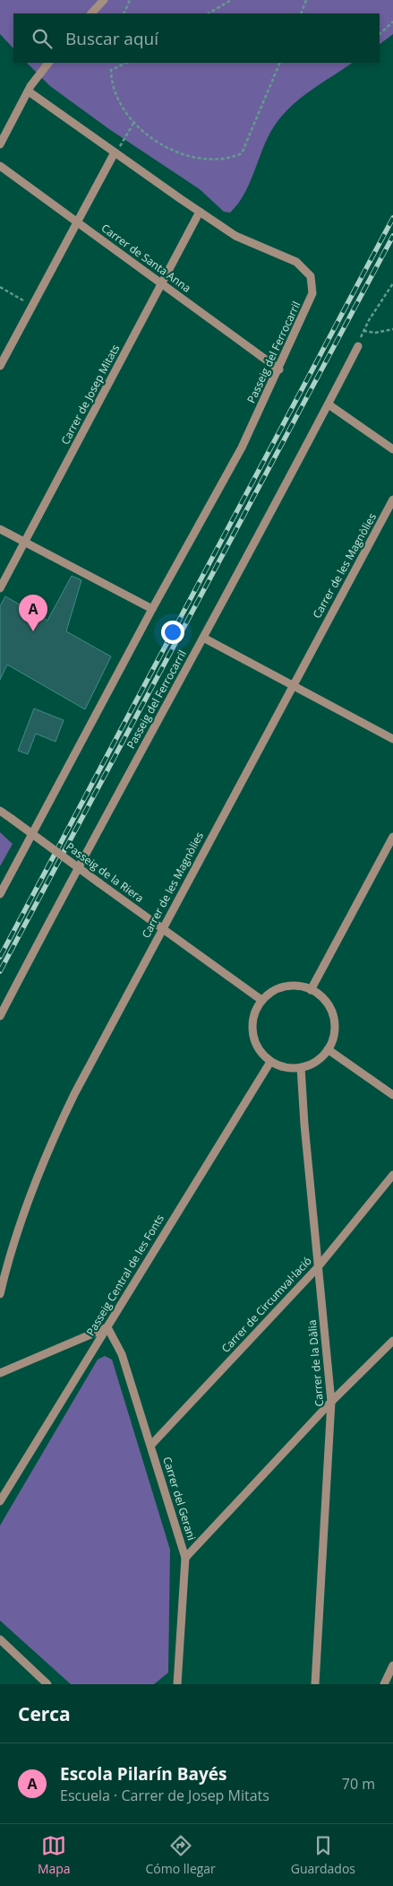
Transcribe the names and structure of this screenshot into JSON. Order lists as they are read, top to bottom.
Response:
{
  "streets": {
    "street": [
      "Carrer de Santa Anna",
      "Passeig del Ferrocarril",
      "Carrer de Josep Mitats",
      "Carrer de les Magnòlies",
      "Passeig de la Riera",
      "Passeig Central de les Fonts",
      "Carrer de Circumval·lació",
      "Carrer de la Dàlia",
      "Carrer del Gerani"
    ]
  },
  "crossings": [
    ["Carrer de Santa Anna", "Passeig del Ferrocarril"],
    ["Carrer de Santa Anna", "Carrer de Josep Mitats"],
    ["Passeig del Ferrocarril", "Carrer de Josep Mitats"],
    ["Carrer de les Magnòlies", "Passeig de la Riera"],
    ["Passeig de la Riera", "Passeig Central de les Fonts"],
    ["Passeig de la Riera", "Carrer de la Dàlia"],
    ["Passeig Central de les Fonts", "Carrer de la Dàlia"],
    ["Passeig Central de les Fonts", "Carrer del Gerani"],
    ["Carrer de Circumval·lació", "Carrer de la Dàlia"],
    ["Carrer de Circumval·lació", "Carrer del Gerani"]
  ],
  "page": {
    "search": "Buscar aquí",
    "pins": "A",
    "heading": "Cerca",
    "list": [
      {
        "mark": "A",
        "name": "Escola Pilarín Bayés",
        "note": "Escuela · Carrer de Josep Mitats",
        "value": "70 m"
      }
    ],
    "nav": ["Mapa", "Cómo llegar", "Guardados"]
  }
}
